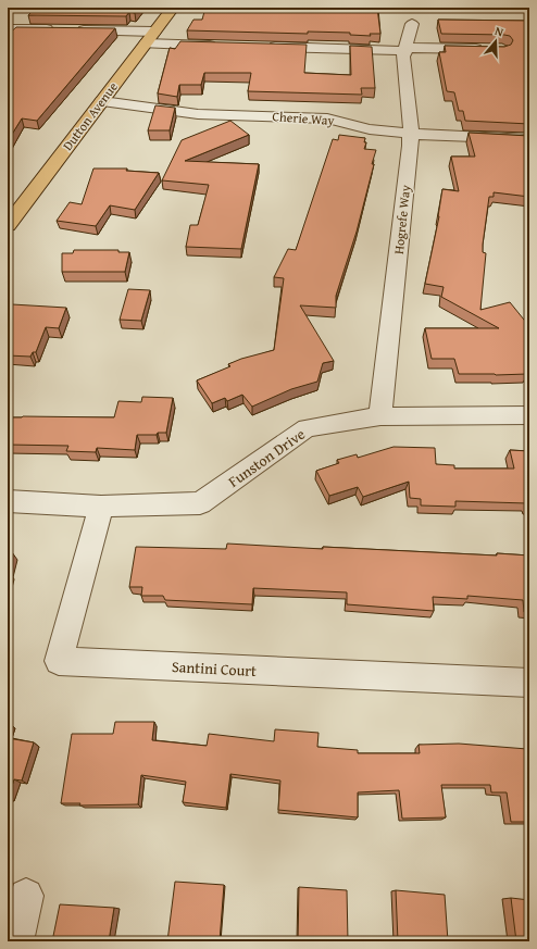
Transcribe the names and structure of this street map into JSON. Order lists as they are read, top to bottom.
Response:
{
  "streets": {
    "main road": ["Dutton Avenue"],
    "street": [
      "Cherie Way",
      "Hogrefe Way",
      "Funston Drive",
      "Santini Court"
    ]
  },
  "crossings": [
    ["Dutton Avenue", "Cherie Way"],
    ["Cherie Way", "Hogrefe Way"],
    ["Hogrefe Way", "Funston Drive"],
    ["Funston Drive", "Santini Court"]
  ],
  "north": "top"
}
